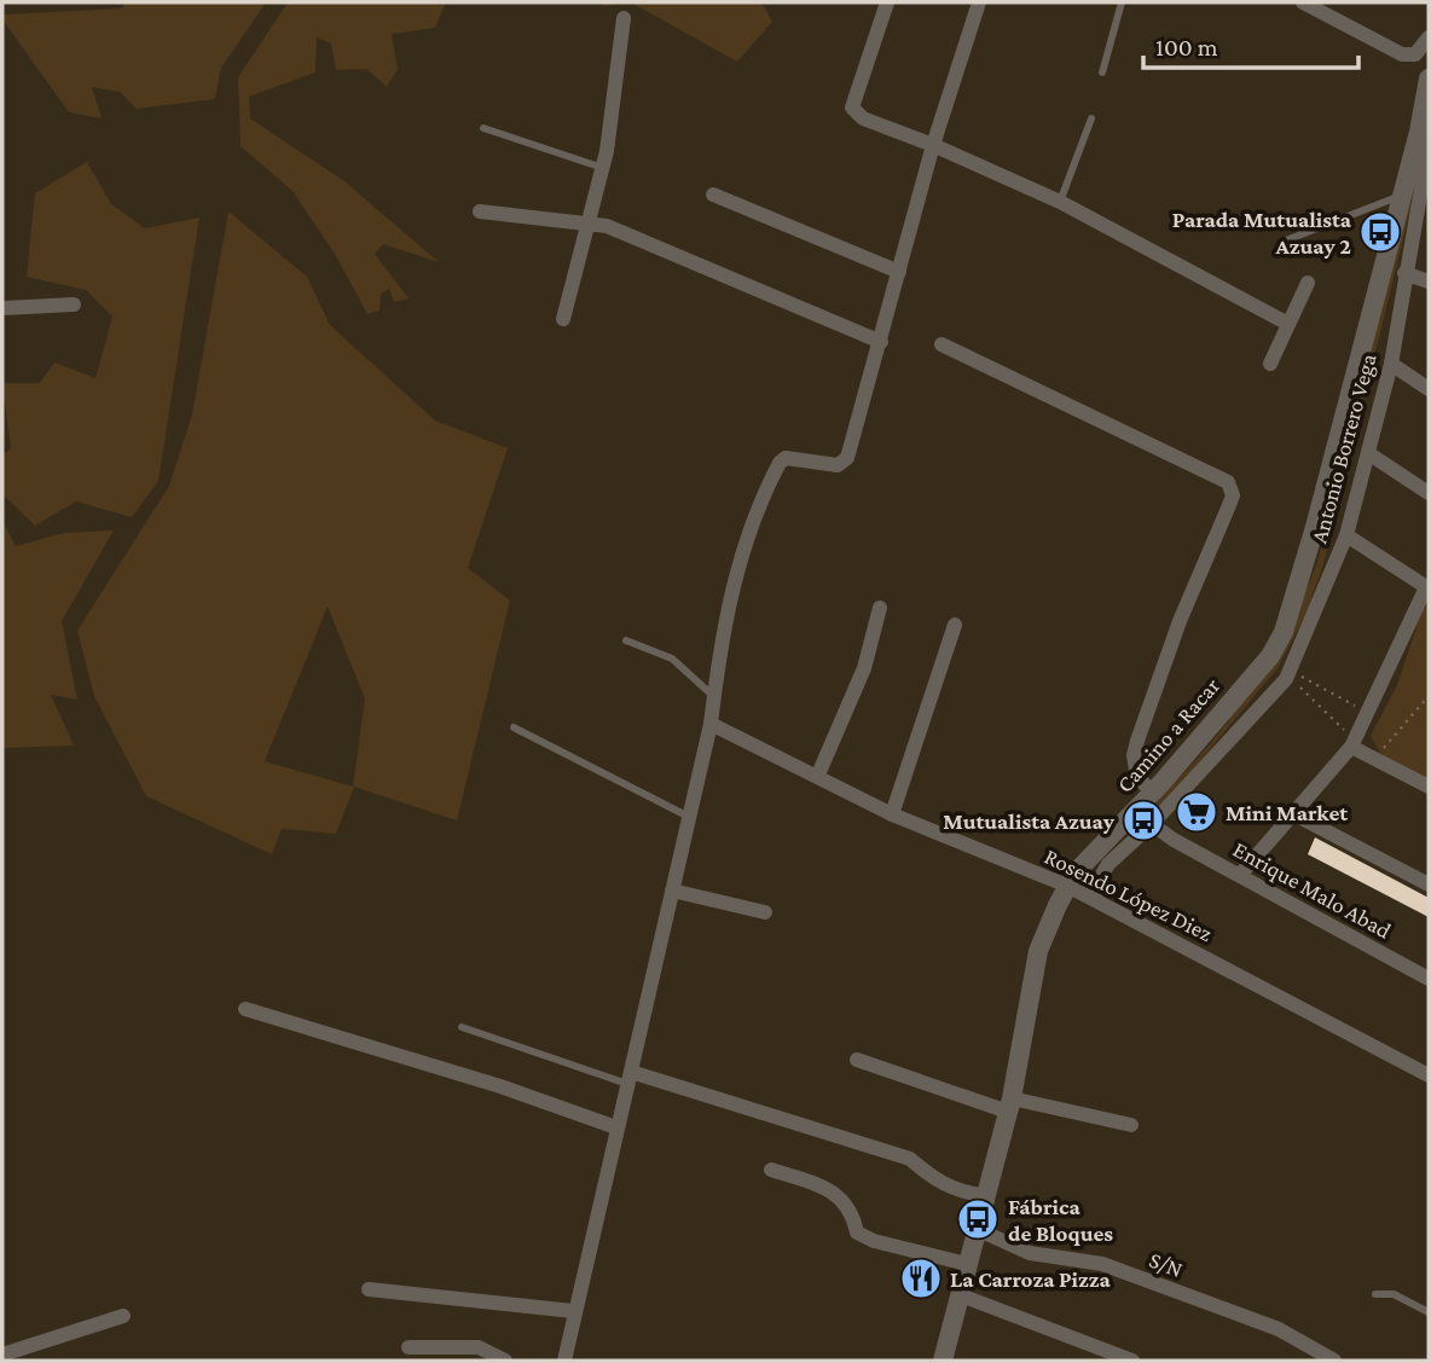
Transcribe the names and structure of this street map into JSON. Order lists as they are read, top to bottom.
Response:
{
  "streets": {
    "street": [
      "Antonio Borrero Vega",
      "Camino a Racar",
      "Enrique Malo Abad",
      "Rosendo López Diez",
      "S/N"
    ]
  },
  "crossings": [
    ["Antonio Borrero Vega", "Camino a Racar"],
    ["Antonio Borrero Vega", "Enrique Malo Abad"],
    ["Antonio Borrero Vega", "Rosendo López Diez"],
    ["Camino a Racar", "Rosendo López Diez"],
    ["Camino a Racar", "S/N"]
  ],
  "places": {
    "bus stop": ["Parada Mutualista Azuay 2", "Mutualista Azuay", "Fábrica de Bloques"],
    "supermarket": ["Mini Market"],
    "restaurant": ["La Carroza Pizza"]
  },
  "scale_bar": "100 m"
}
